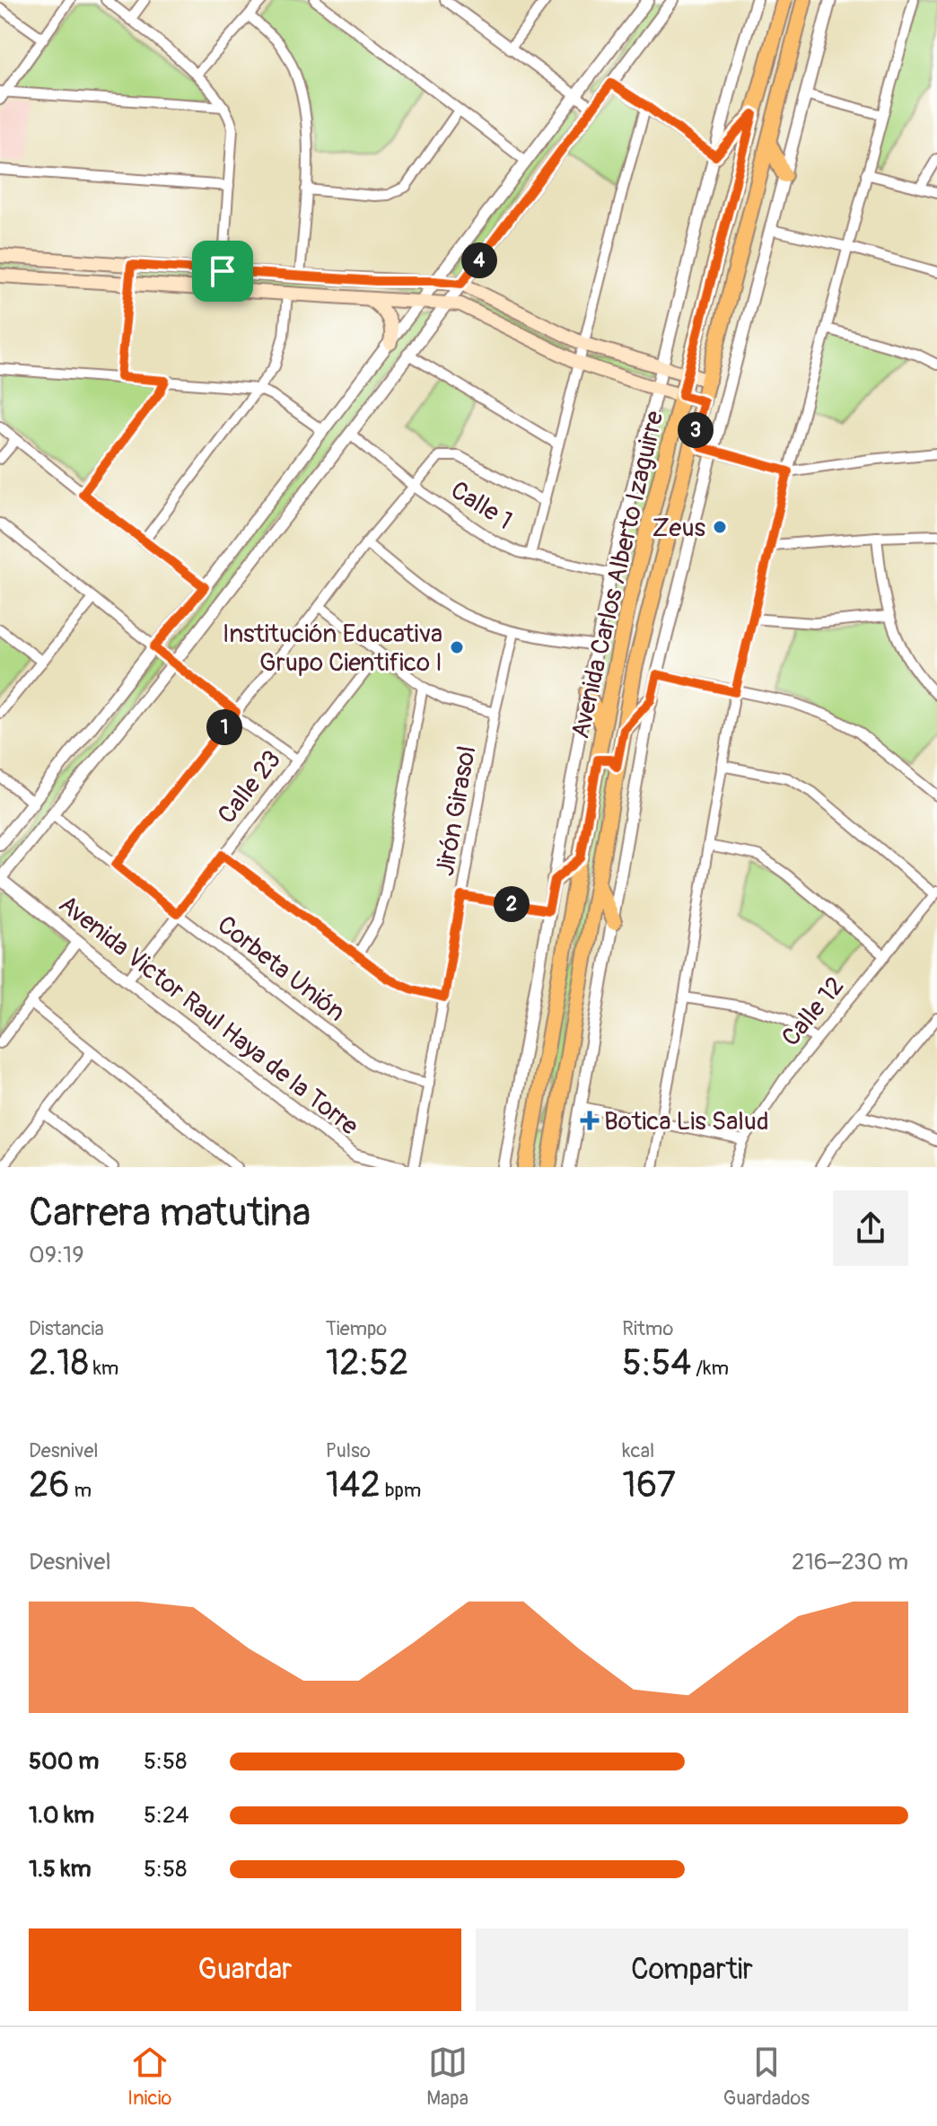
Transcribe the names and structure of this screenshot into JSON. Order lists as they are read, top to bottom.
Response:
{
  "streets": {
    "main road": ["Avenida Carlos Alberto Izaguirre"],
    "street": [
      "Calle 1",
      "Calle 23",
      "Jirón Girasol",
      "Corbeta Unión",
      "Calle 12",
      "Avenida Victor Raul Haya de la Torre"
    ]
  },
  "crossings": [
    ["Calle 1", "Avenida Carlos Alberto Izaguirre"],
    ["Calle 23", "Corbeta Unión"],
    ["Calle 23", "Avenida Victor Raul Haya de la Torre"],
    ["Jirón Girasol", "Corbeta Unión"]
  ],
  "places": {
    "other": ["Zeus", "Institución Educativa Grupo Cientifico I"],
    "health": ["Botica Lis Salud"]
  },
  "page": {
    "pins": [
      "4",
      "3",
      "1",
      "2"
    ],
    "heading": ["Carrera matutina", "09:19"],
    "stats": [
      ["Distancia", "2.18 km"],
      ["Tiempo", "12:52"],
      ["Ritmo", "5:54 /km"],
      ["Desnivel", "26 m"],
      ["Pulso", "142 bpm"],
      ["kcal", "167"]
    ],
    "chart": ["Desnivel", "216–230 m"],
    "list": [
      {
        "name": "500 m",
        "note": "5:58"
      },
      {
        "name": "1.0 km",
        "note": "5:24"
      },
      {
        "name": "1.5 km",
        "note": "5:58"
      }
    ],
    "buttons": ["Guardar", "Compartir"],
    "tabs": ["Inicio", "Mapa", "Guardados"]
  }
}
